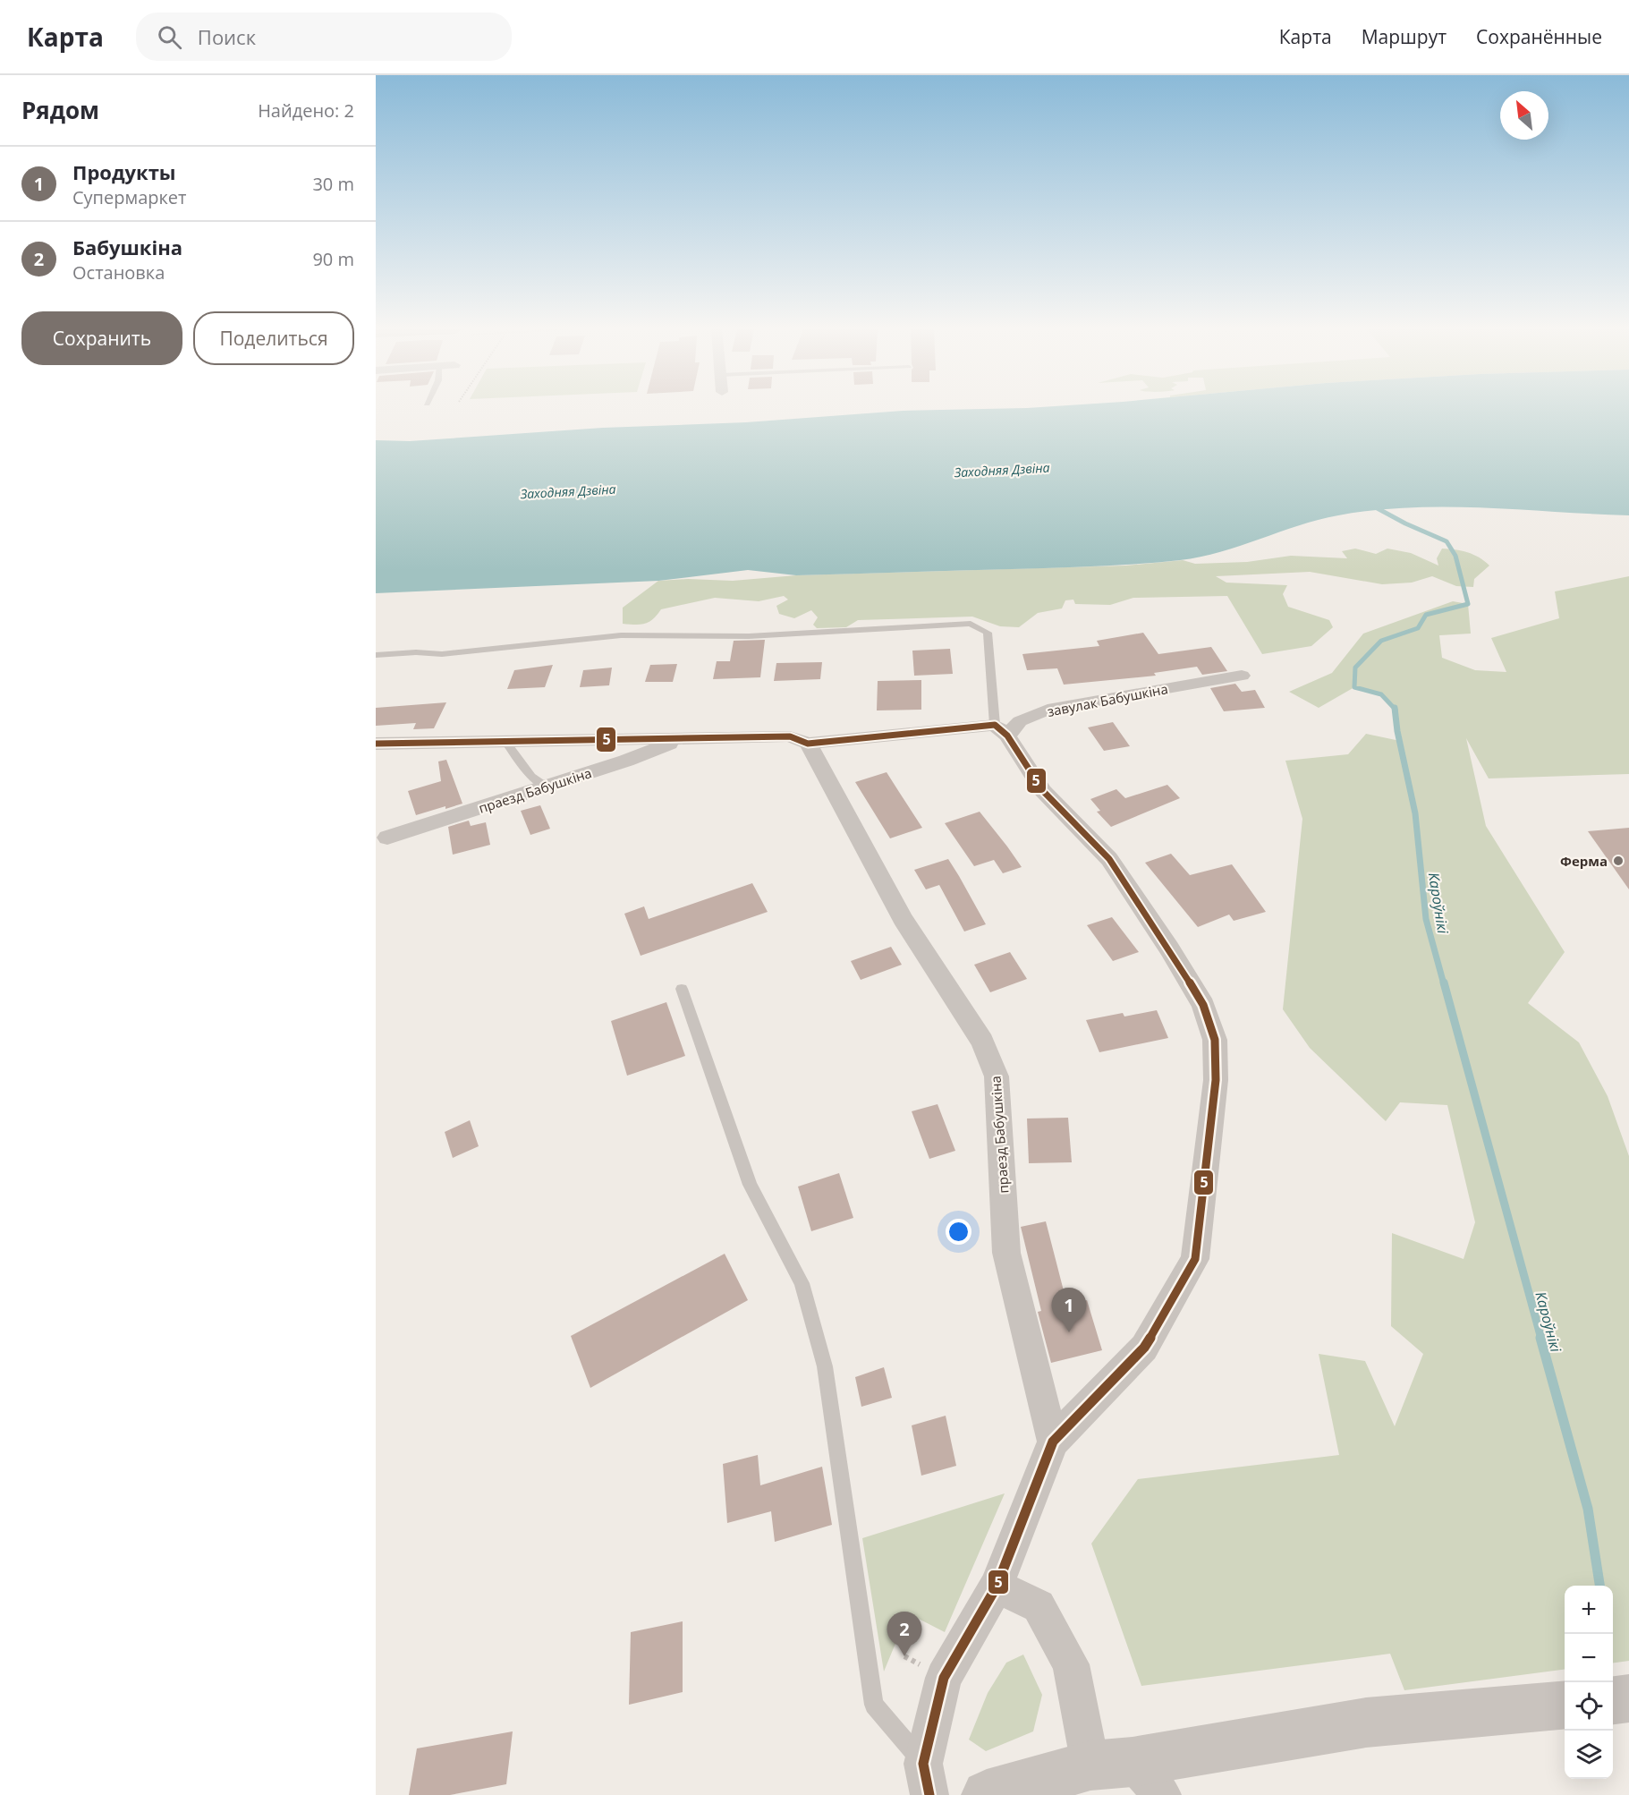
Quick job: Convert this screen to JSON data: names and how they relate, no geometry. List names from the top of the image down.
{
  "streets": {
    "street": ["завулак Бабушкіна", "праезд Бабушкіна"]
  },
  "water": ["Заходняя Дзвіна", "Кароўнікі"],
  "places": ["Ферма"],
  "lines": ["transit line 5"],
  "north": "top left",
  "page": {
    "header": "Карта",
    "search": "Поиск",
    "nav": ["Карта", "Маршрут", "Сохранённые"],
    "heading": ["Рядом", "Найдено: 2"],
    "list": [
      {
        "mark": "1",
        "name": "Продукты",
        "note": "Супермаркет",
        "value": "30 m"
      },
      {
        "mark": "2",
        "name": "Бабушкіна",
        "note": "Остановка",
        "value": "90 m"
      }
    ],
    "buttons": ["Сохранить", "Поделиться"],
    "pins": ["1", "2"],
    "map_buttons": ["+", "−"]
  }
}
